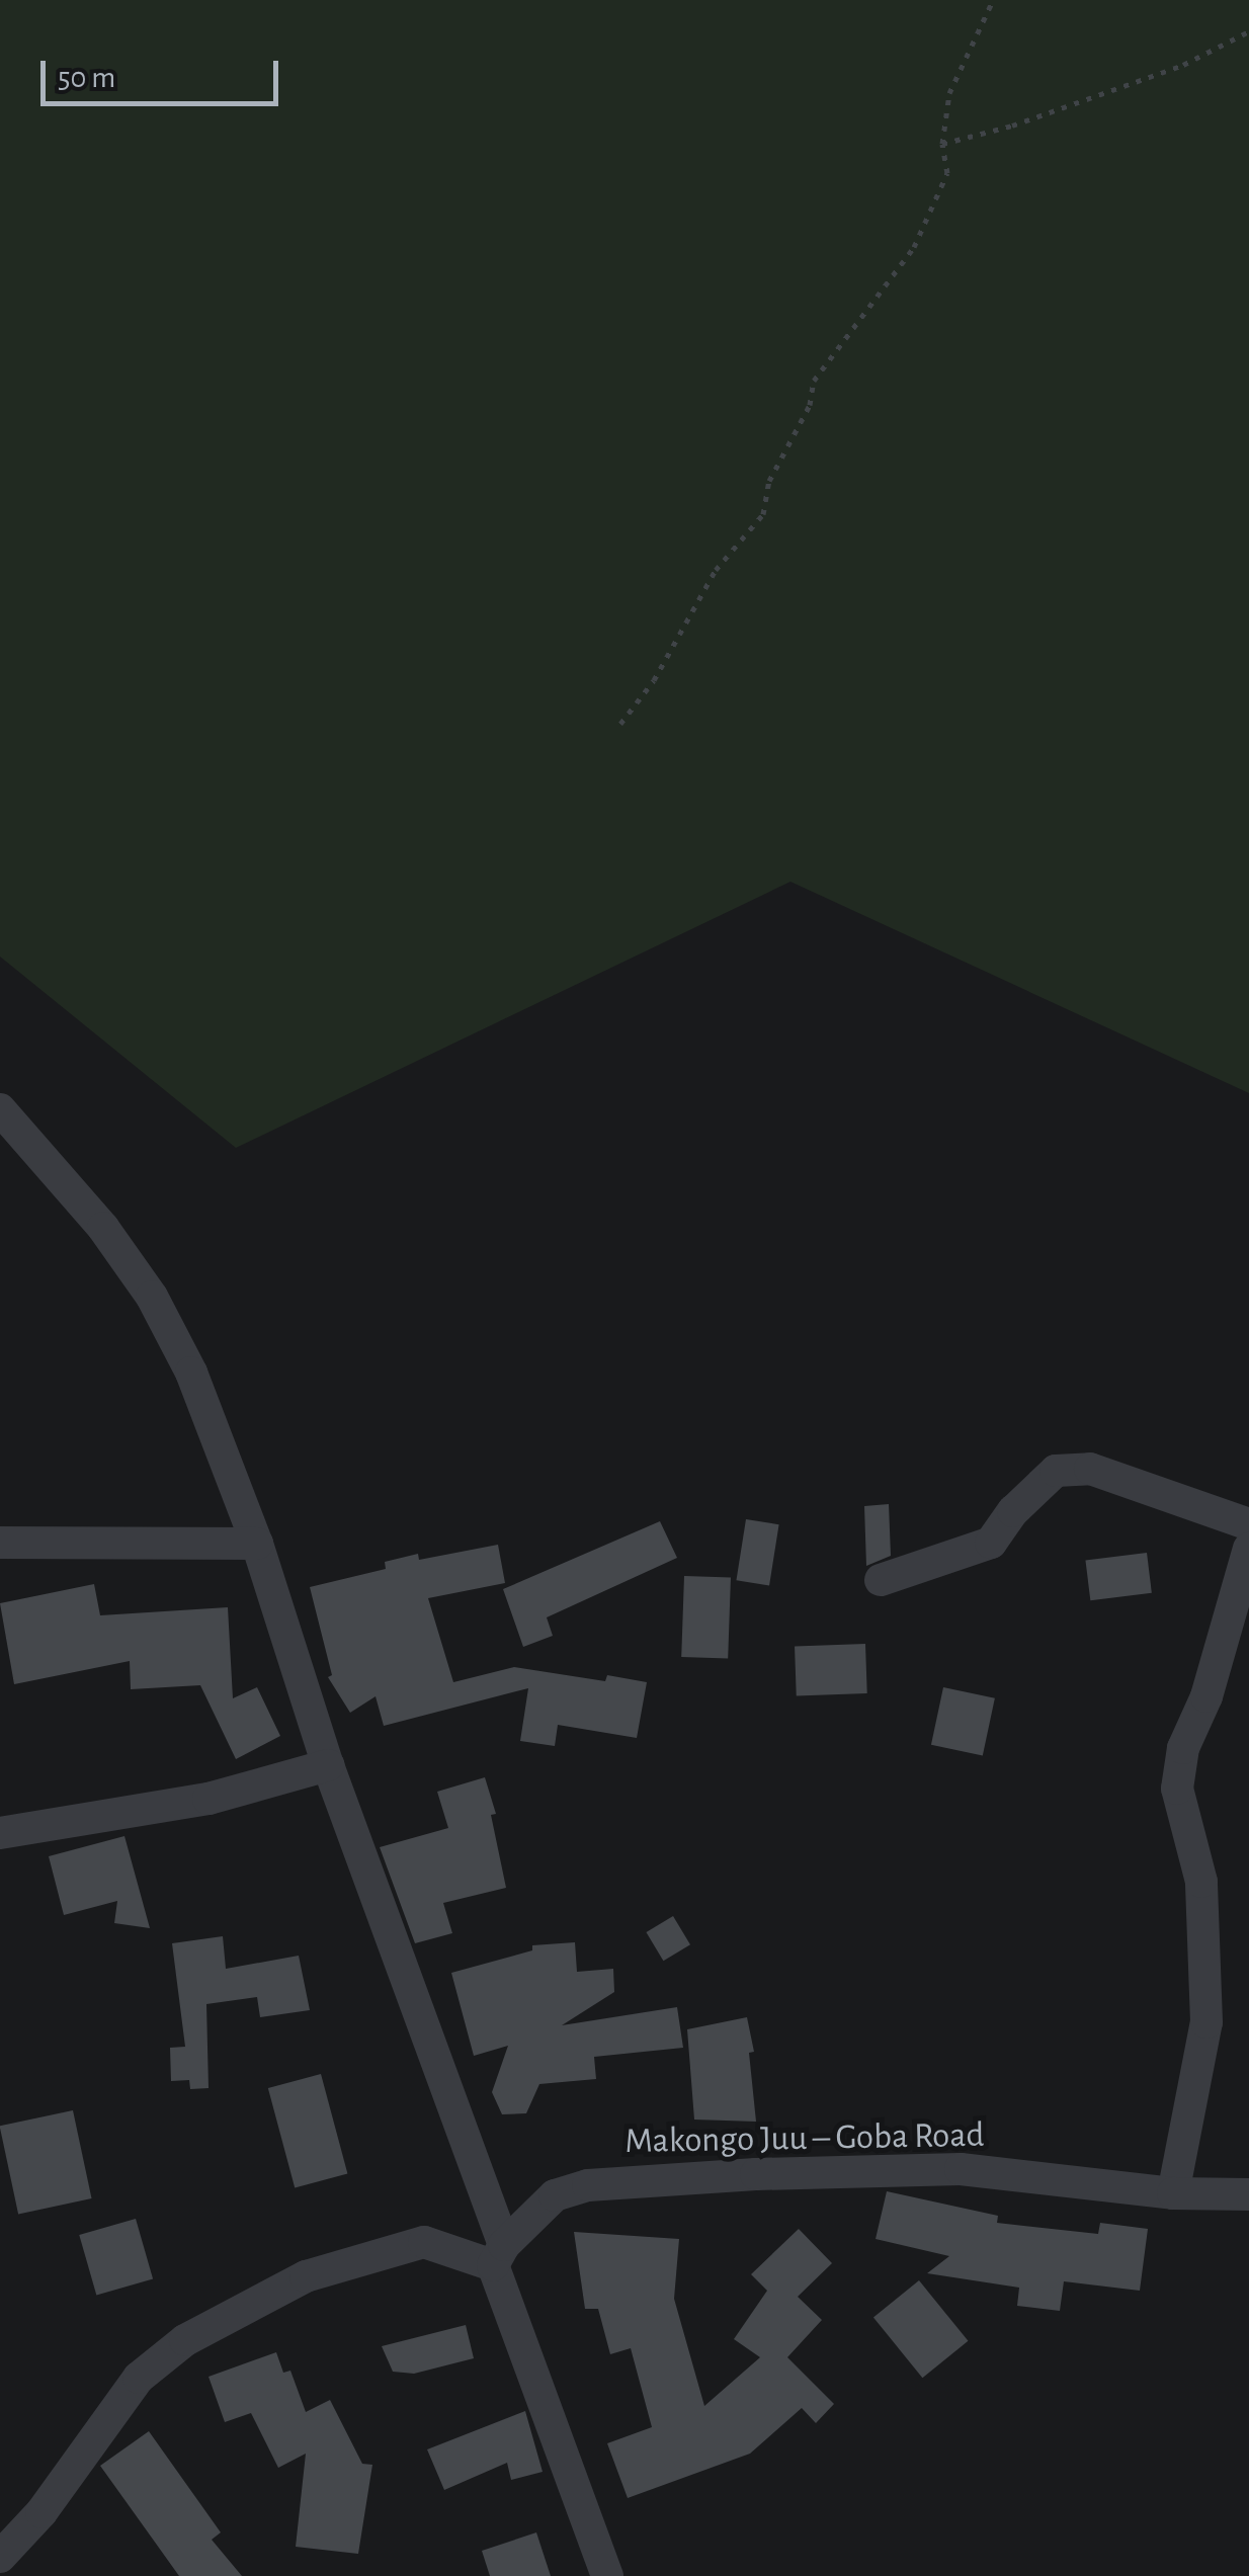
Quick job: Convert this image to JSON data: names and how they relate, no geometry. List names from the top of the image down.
{
  "streets": {
    "street": ["Makongo Juu – Goba Road"]
  },
  "scale_bar": "50 m"
}
